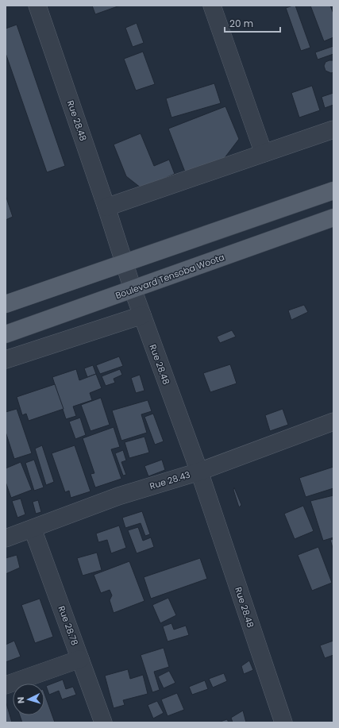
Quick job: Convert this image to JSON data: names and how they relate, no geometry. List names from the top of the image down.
{
  "streets": {
    "main road": ["Boulevard Tensoba Woota"],
    "street": ["Rue 28.48", "Rue 28.43", "Rue 28.78"]
  },
  "crossings": [
    ["Rue 28.48", "Boulevard Tensoba Woota"],
    ["Rue 28.48", "Rue 28.43"],
    ["Rue 28.43", "Rue 28.78"]
  ],
  "scale_bar": "20 m",
  "north": "left"
}
